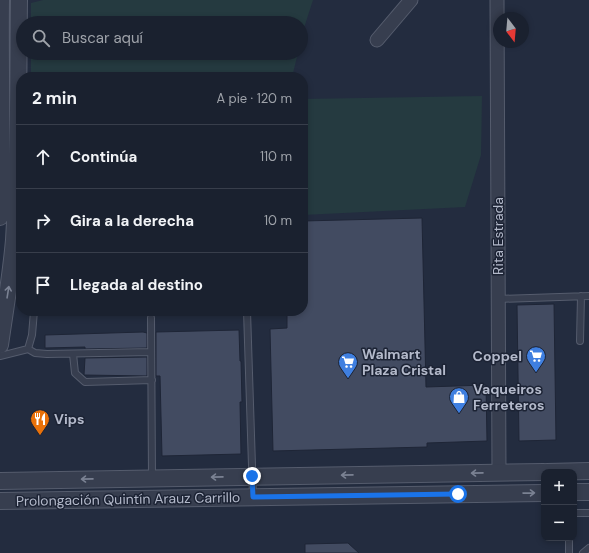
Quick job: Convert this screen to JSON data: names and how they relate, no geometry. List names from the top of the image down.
{
  "streets": {
    "street": ["Rita Estrada", "Prolongación Quintín Arauz Carrillo"]
  },
  "crossings": [
    ["Rita Estrada", "Prolongación Quintín Arauz Carrillo"]
  ],
  "places": {
    "supermarket": ["Coppel", "Walmart Plaza Cristal"],
    "shop": ["Vaqueiros Ferreteros"],
    "restaurant": ["Vips"]
  },
  "north": "bottom",
  "page": {
    "search": "Buscar aquí",
    "heading": ["2 min", "A pie · 120 m"],
    "list": [
      ["Continúa", "110 m"],
      ["Gira a la derecha", "10 m"],
      "Llegada al destino"
    ],
    "map_buttons": ["+", "−"]
  }
}
